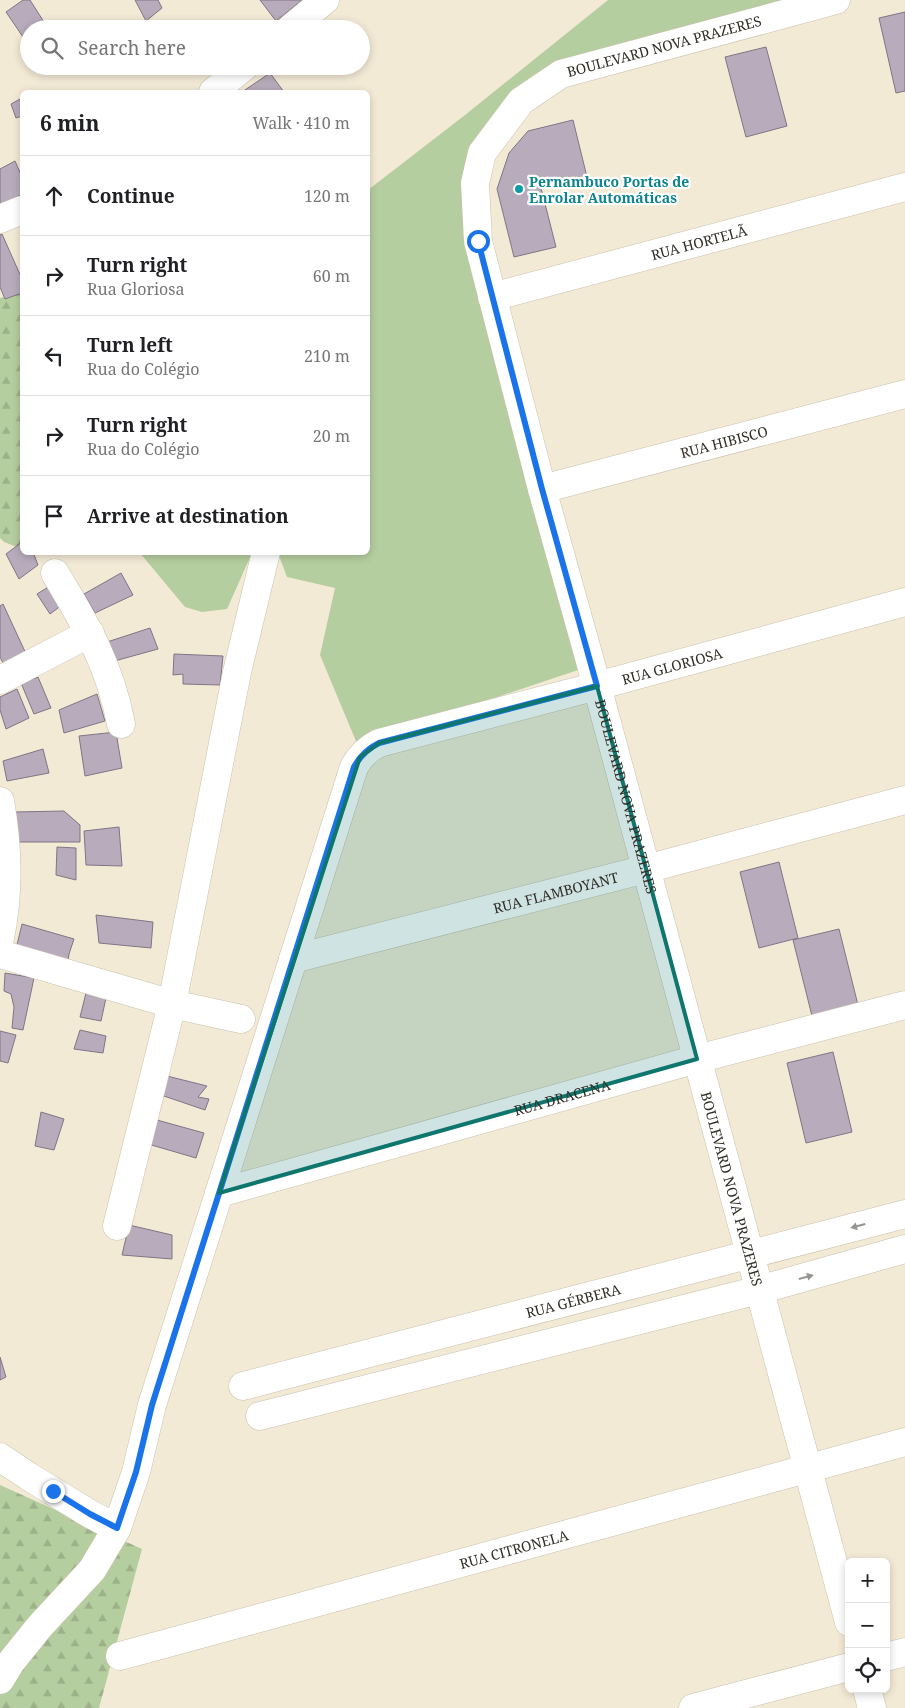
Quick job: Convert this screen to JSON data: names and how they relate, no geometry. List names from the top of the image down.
{
  "streets": {
    "street": [
      "BOULEVARD NOVA PRAZERES",
      "RUA HORTELÃ",
      "RUA HIBISCO",
      "RUA GLORIOSA",
      "RUA FLAMBOYANT",
      "RUA DRACENA",
      "RUA GÉRBERA",
      "RUA CITRONELA"
    ]
  },
  "crossings": [
    ["BOULEVARD NOVA PRAZERES", "RUA HORTELÃ"],
    ["BOULEVARD NOVA PRAZERES", "RUA HIBISCO"],
    ["BOULEVARD NOVA PRAZERES", "RUA GLORIOSA"],
    ["BOULEVARD NOVA PRAZERES", "RUA FLAMBOYANT"],
    ["BOULEVARD NOVA PRAZERES", "RUA DRACENA"],
    ["BOULEVARD NOVA PRAZERES", "RUA GÉRBERA"],
    ["BOULEVARD NOVA PRAZERES", "RUA CITRONELA"],
    ["RUA GLORIOSA", "RUA FLAMBOYANT"]
  ],
  "places": ["Pernambuco Portas de Enrolar Automáticas"],
  "page": {
    "search": "Search here",
    "heading": ["6 min", "Walk · 410 m"],
    "list": [
      ["Continue", "120 m"],
      ["Turn right", "Rua Gloriosa", "60 m"],
      ["Turn left", "Rua do Colégio", "210 m"],
      ["Turn right", "Rua do Colégio", "20 m"],
      "Arrive at destination"
    ],
    "map_buttons": ["+", "−"]
  }
}
